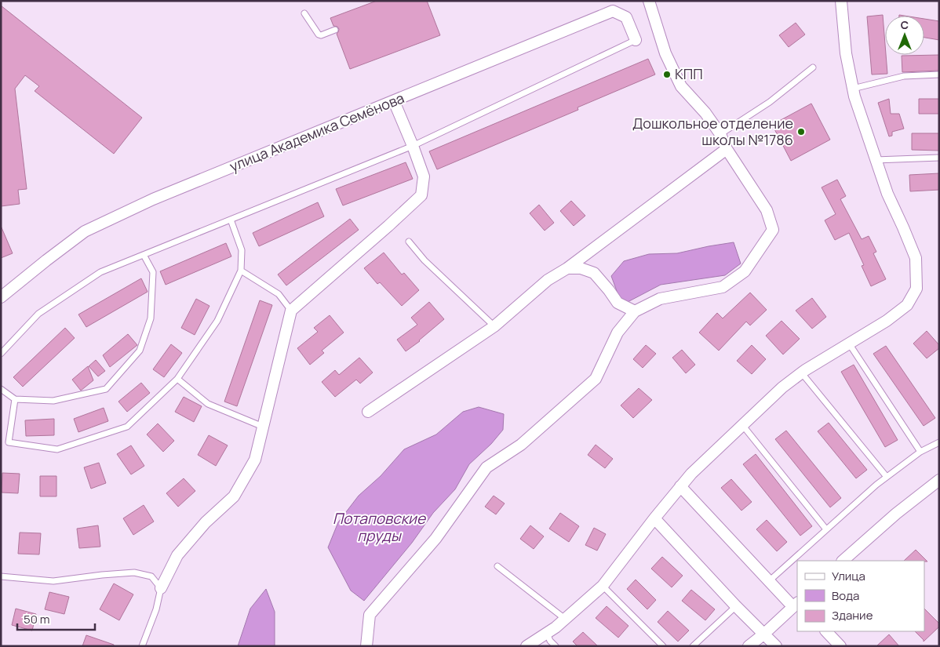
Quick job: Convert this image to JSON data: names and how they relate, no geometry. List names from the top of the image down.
{
  "streets": {
    "street": ["улица Академика Семёнова"]
  },
  "water": ["Потаповские пруды"],
  "places": ["КПП", "Дошкольное отделение школы №1786"],
  "legend": ["Улица", "Вода", "Здание"],
  "scale_bar": "50 m",
  "north": "top"
}
